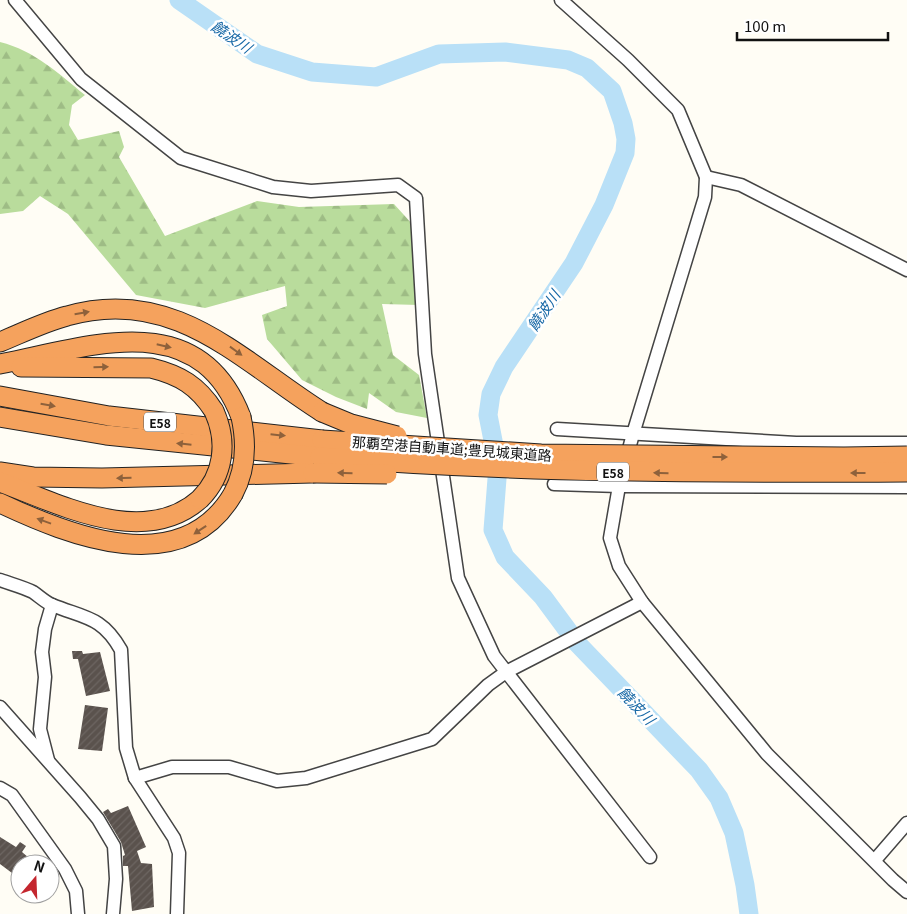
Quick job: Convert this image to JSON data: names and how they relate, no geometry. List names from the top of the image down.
{
  "streets": {
    "highway": ["E58", "那覇空港自動車道;豊見城東道路"]
  },
  "crossings": [
    ["E58", "那覇空港自動車道;豊見城東道路"]
  ],
  "water": ["饒波川"],
  "scale_bar": "100 m",
  "north": "top"
}
